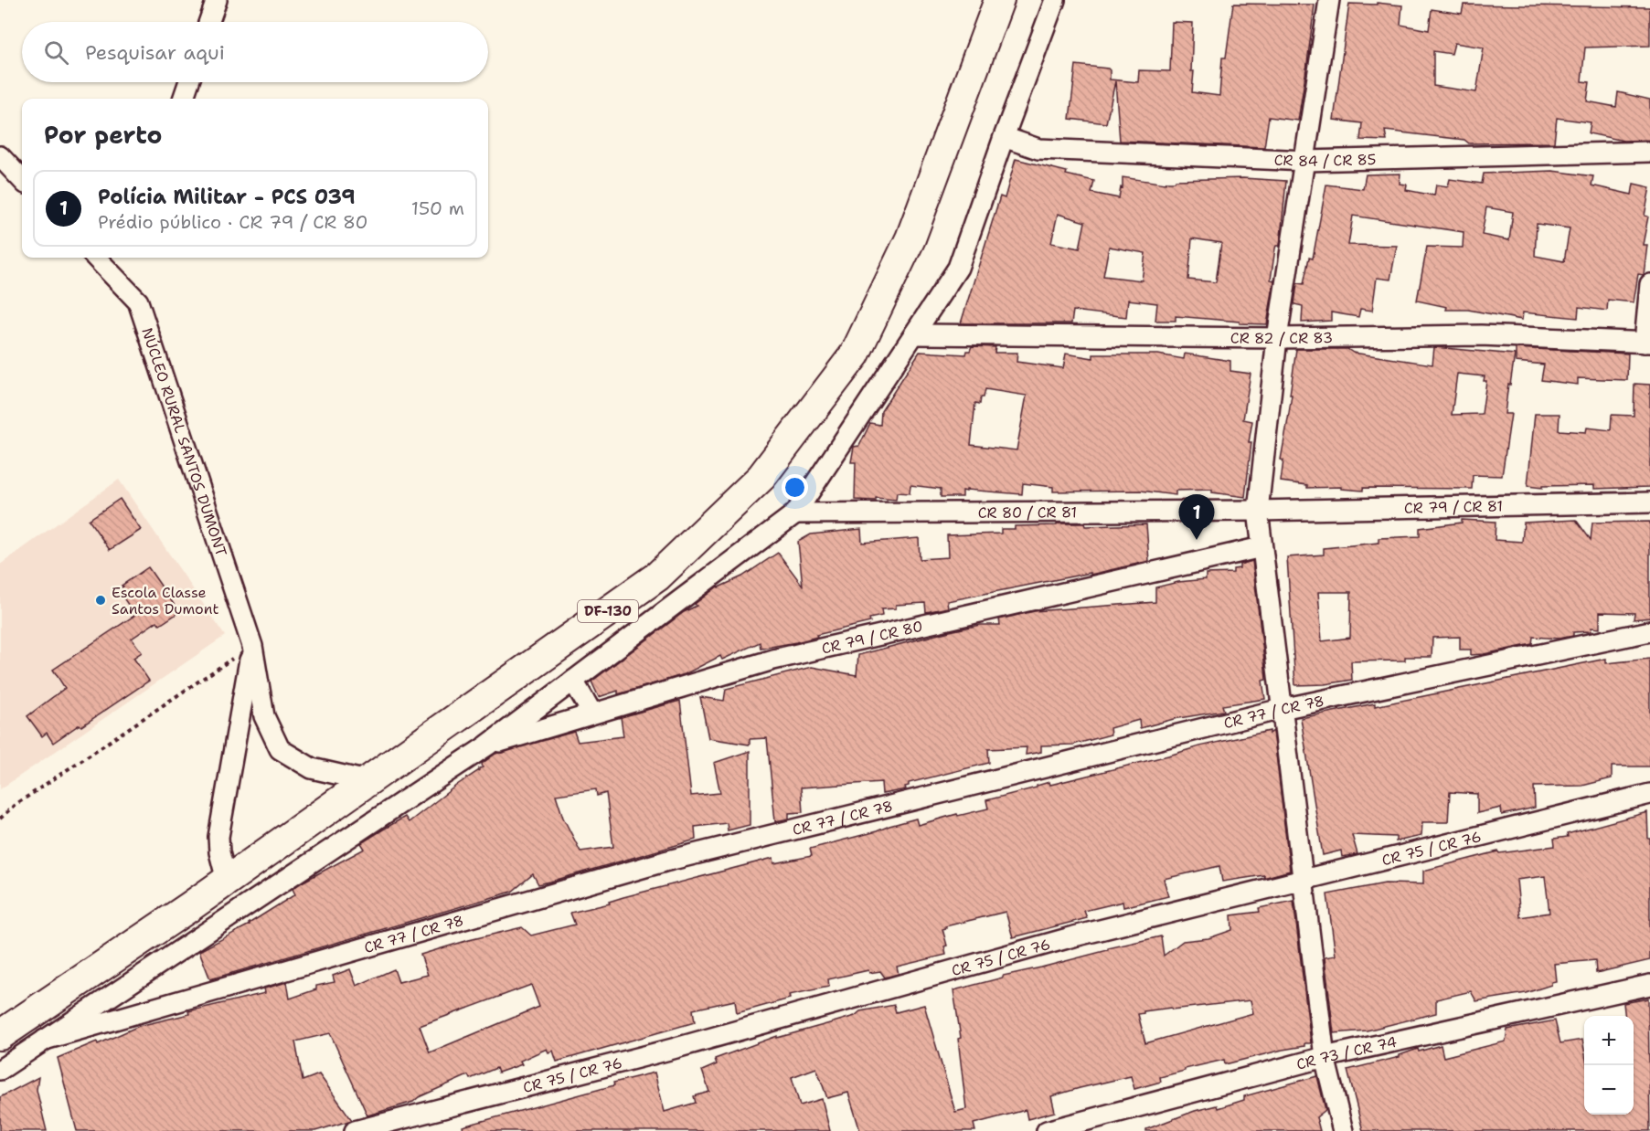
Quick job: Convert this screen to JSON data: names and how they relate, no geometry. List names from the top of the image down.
{
  "streets": {
    "main road": ["DF-130"],
    "street": [
      "CR 84 / CR 85",
      "CR 82 / CR 83",
      "NÚCLEO RURAL SANTOS DUMONT",
      "CR 79 / CR 81",
      "CR 80 / CR 81",
      "CR 79 / CR 80",
      "CR 77 / CR 78",
      "CR 75 / CR 76",
      "CR 73 / CR 74"
    ]
  },
  "crossings": [
    ["NÚCLEO RURAL SANTOS DUMONT", "DF-130"],
    ["CR 79 / CR 81", "CR 80 / CR 81"]
  ],
  "places": ["Escola Classe Santos Dumont"],
  "page": {
    "search": "Pesquisar aqui",
    "heading": "Por perto",
    "list": [
      {
        "mark": "1",
        "name": "Polícia Militar - PCS 039",
        "note": "Prédio público · CR 79 / CR 80",
        "value": "150 m"
      }
    ],
    "pins": "1",
    "map_buttons": ["+", "−"]
  }
}
